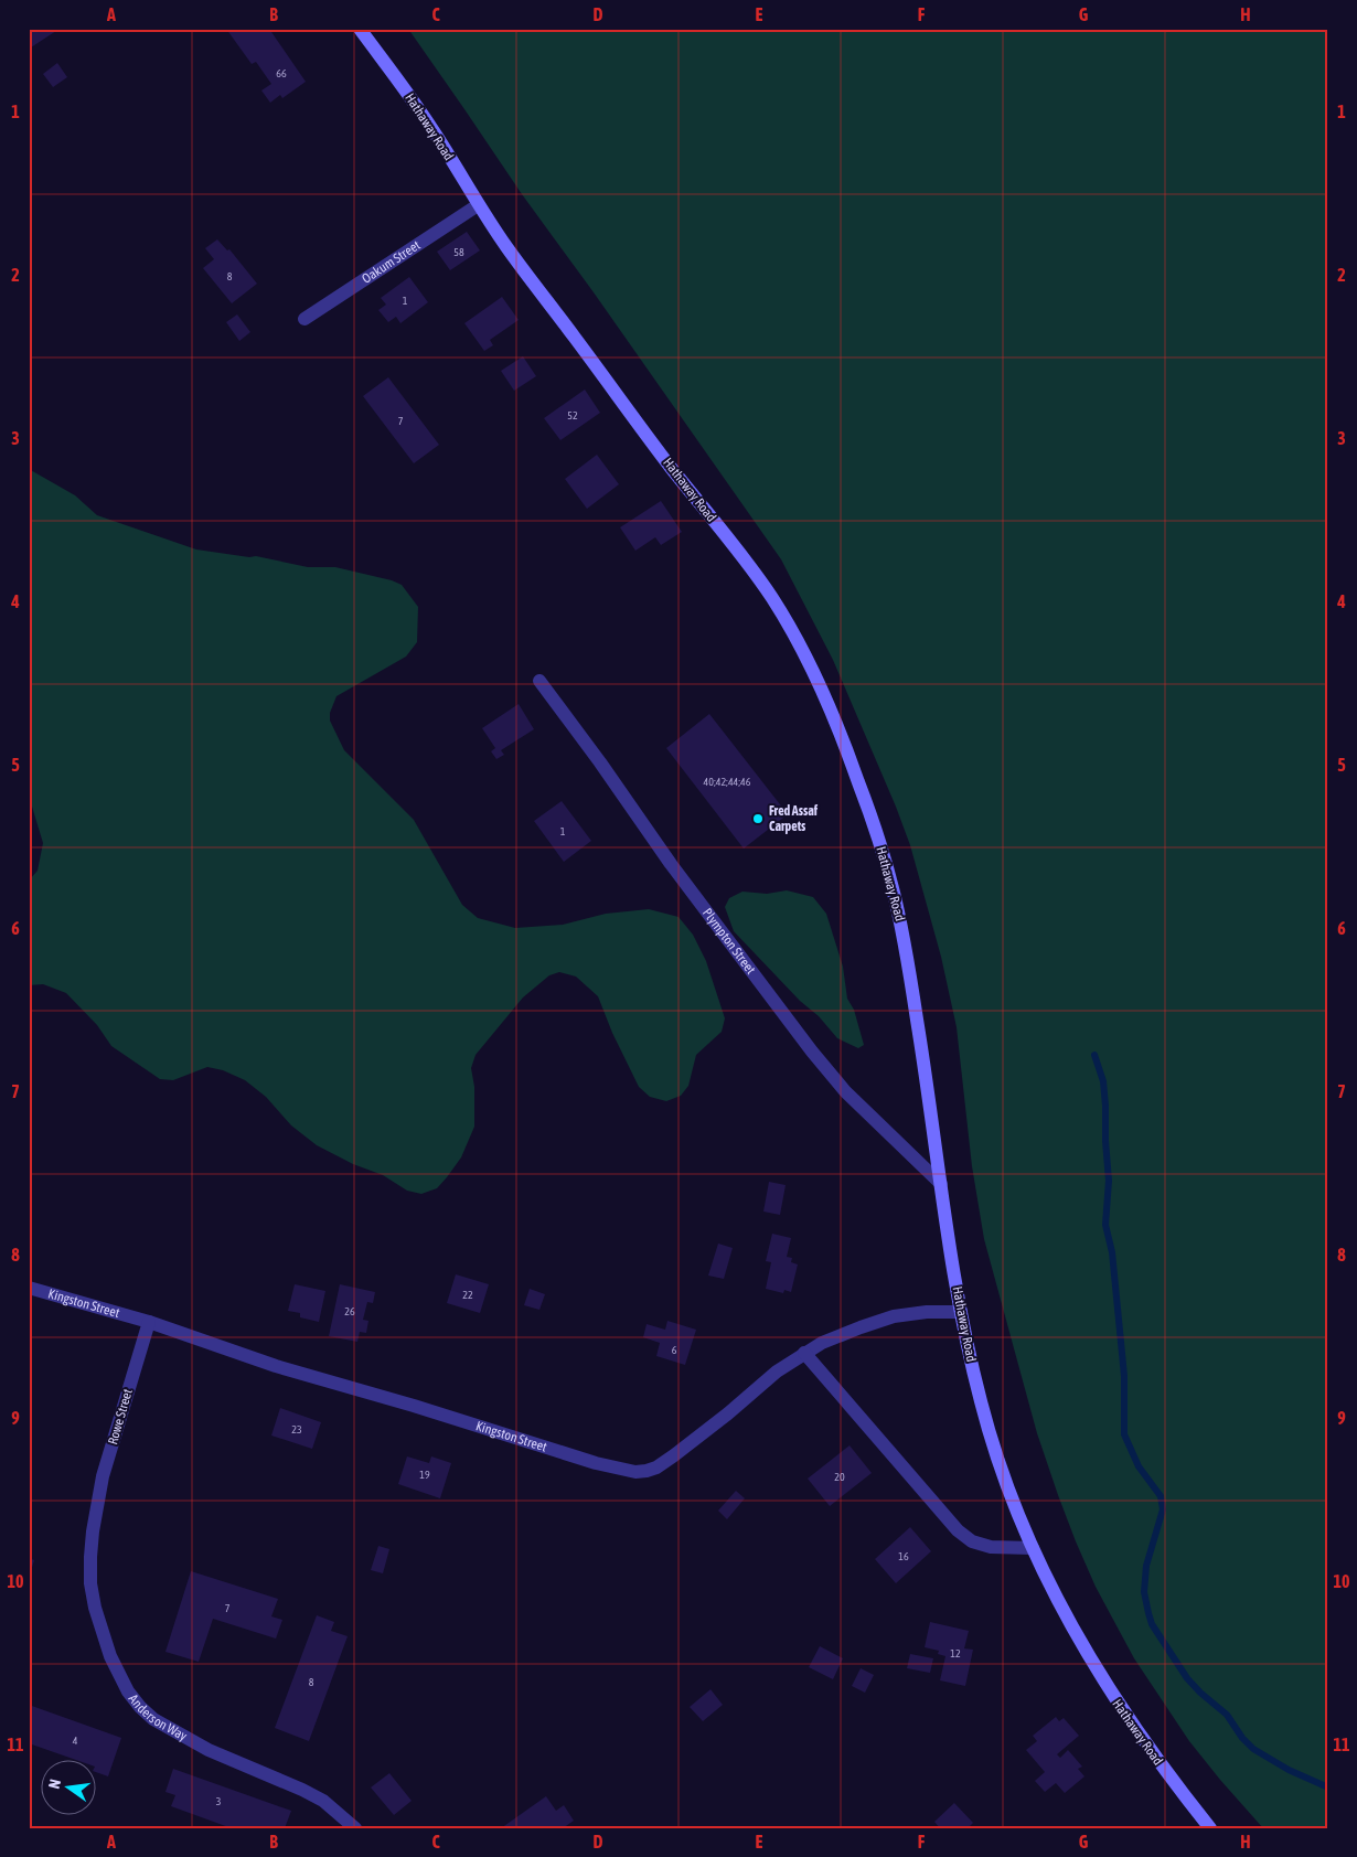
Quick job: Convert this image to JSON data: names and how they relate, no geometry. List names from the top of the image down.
{
  "streets": {
    "main road": ["Hathaway Road"],
    "street": [
      "Oakum Street",
      "Plympton Street",
      "Kingston Street",
      "Rowe Street",
      "Anderson Way"
    ]
  },
  "crossings": [
    ["Hathaway Road", "Oakum Street"],
    ["Hathaway Road", "Plympton Street"],
    ["Hathaway Road", "Kingston Street"],
    ["Kingston Street", "Rowe Street"],
    ["Rowe Street", "Anderson Way"]
  ],
  "places": ["Fred Assaf Carpets"],
  "house_numbers": [
    "66",
    "58",
    "8",
    "1",
    "52",
    "7",
    "40;42;44;46",
    "1",
    "22",
    "26",
    "6",
    "23",
    "19",
    "20",
    "16",
    "7",
    "12",
    "8",
    "4",
    "3"
  ],
  "north": "left",
  "grid": {
    "columns": [
      "A",
      "B",
      "C",
      "D",
      "E",
      "F",
      "G",
      "H"
    ],
    "rows": [
      "1",
      "2",
      "3",
      "4",
      "5",
      "6",
      "7",
      "8",
      "9",
      "10",
      "11"
    ]
  }
}
